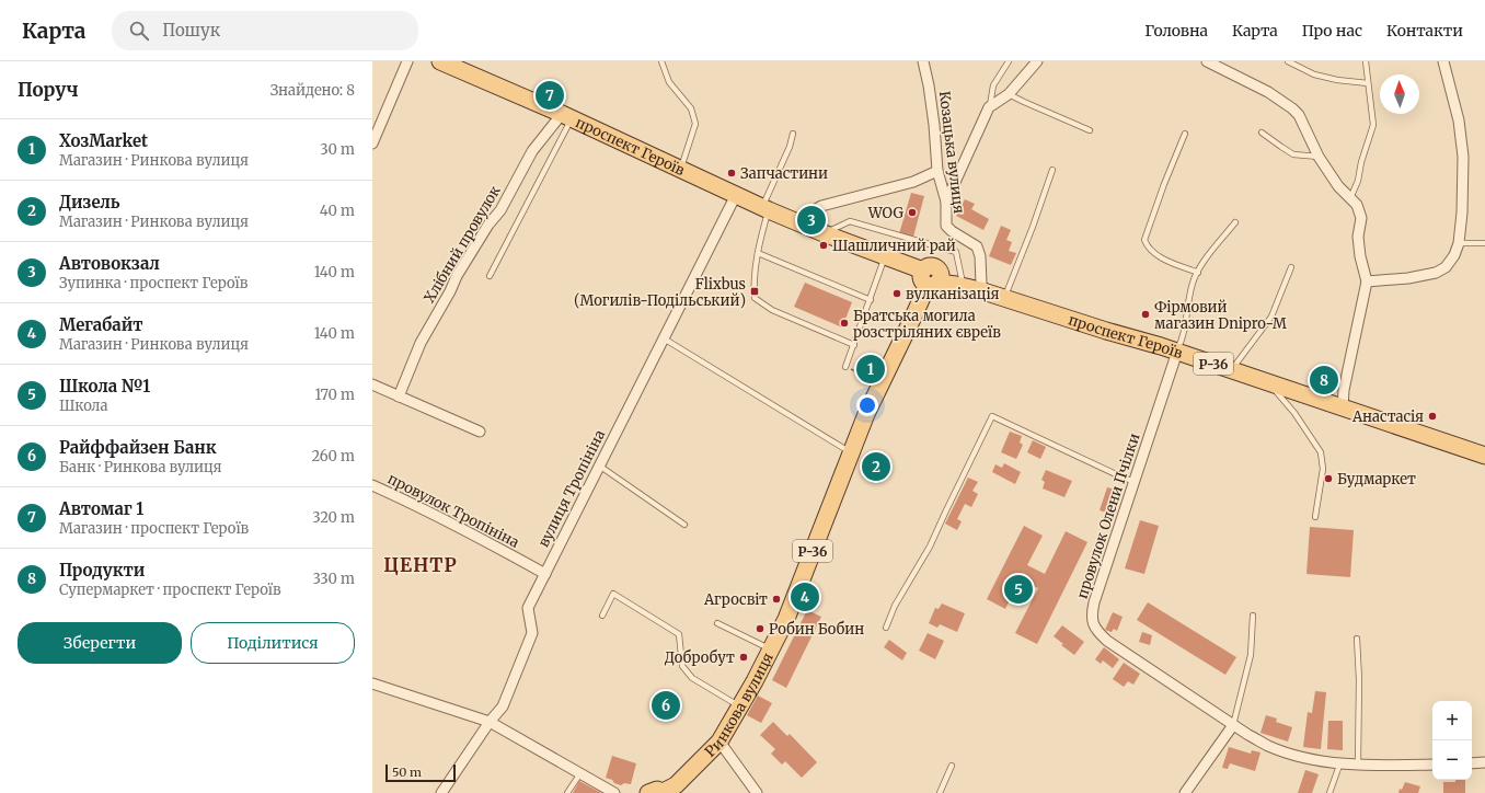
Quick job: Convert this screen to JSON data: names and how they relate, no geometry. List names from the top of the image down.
{
  "streets": {
    "main road": ["проспект Героїв", "Р-36", "Ринкова вулиця"],
    "street": [
      "Козацька вулиця",
      "Хлібний провулок",
      "вулиця Тропініна",
      "провулок Тропініна",
      "провулок Олени Пчілки"
    ]
  },
  "crossings": [
    ["проспект Героїв", "Козацька вулиця"],
    ["проспект Героїв", "Хлібний провулок"],
    ["проспект Героїв", "вулиця Тропініна"],
    ["проспект Героїв", "провулок Олени Пчілки"],
    ["проспект Героїв", "Ринкова вулиця"],
    ["вулиця Тропініна", "провулок Тропініна"]
  ],
  "districts": ["ЦЕНТР"],
  "places": {
    "other": [
      "Запчастини",
      "WOG",
      "Шашличний рай",
      "вулканізація",
      "Фірмовий магазин Dnipro-M",
      "Братська могила розстріляних євреїв",
      "Анастасія",
      "Будмаркет",
      "Агросвіт",
      "Робин Бобин",
      "Добробут"
    ],
    "transit": ["Flixbus (Могилів-Подільський)"]
  },
  "scale_bar": "50 m",
  "north": "top",
  "page": {
    "header": "Карта",
    "search": "Пошук",
    "nav": [
      "Головна",
      "Карта",
      "Про нас",
      "Контакти"
    ],
    "heading": ["Поруч", "Знайдено: 8"],
    "pins": [
      "7",
      "3",
      "1",
      "8",
      "2",
      "5",
      "4",
      "6"
    ],
    "list": [
      {
        "mark": "1",
        "name": "ХозMarket",
        "note": "Магазин · Ринкова вулиця",
        "value": "30 m"
      },
      {
        "mark": "2",
        "name": "Дизель",
        "note": "Магазин · Ринкова вулиця",
        "value": "40 m"
      },
      {
        "mark": "3",
        "name": "Автовокзал",
        "note": "Зупинка · проспект Героїв",
        "value": "140 m"
      },
      {
        "mark": "4",
        "name": "Мегабайт",
        "note": "Магазин · Ринкова вулиця",
        "value": "140 m"
      },
      {
        "mark": "5",
        "name": "Школа №1",
        "note": "Школа",
        "value": "170 m"
      },
      {
        "mark": "6",
        "name": "Райффайзен Банк",
        "note": "Банк · Ринкова вулиця",
        "value": "260 m"
      },
      {
        "mark": "7",
        "name": "Автомаг 1",
        "note": "Магазин · проспект Героїв",
        "value": "320 m"
      },
      {
        "mark": "8",
        "name": "Продукти",
        "note": "Супермаркет · проспект Героїв",
        "value": "330 m"
      }
    ],
    "buttons": ["Зберегти", "Поділитися"],
    "map_buttons": ["+", "−"],
    "scale": "50 m"
  }
}
